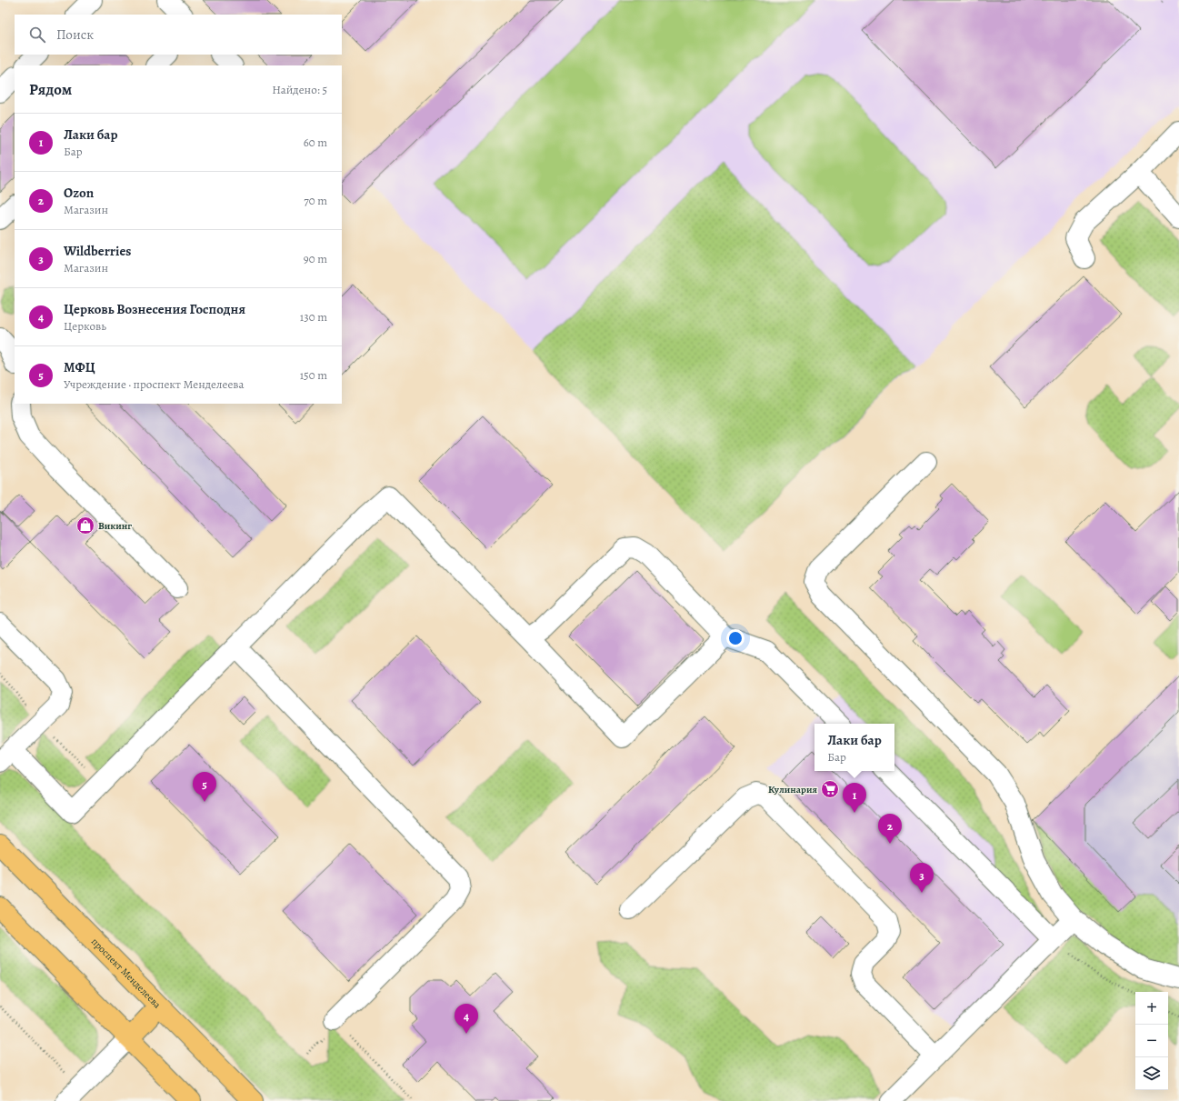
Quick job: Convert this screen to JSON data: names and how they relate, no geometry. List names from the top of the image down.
{
  "streets": {
    "main road": ["проспект Менделеева"]
  },
  "places": {
    "shop": ["Викинг"],
    "supermarket": ["Кулинария"]
  },
  "page": {
    "search": "Поиск",
    "heading": ["Рядом", "Найдено: 5"],
    "list": [
      {
        "mark": "1",
        "name": "Лаки бар",
        "note": "Бар",
        "value": "60 m"
      },
      {
        "mark": "2",
        "name": "Ozon",
        "note": "Магазин",
        "value": "70 m"
      },
      {
        "mark": "3",
        "name": "Wildberries",
        "note": "Магазин",
        "value": "90 m"
      },
      {
        "mark": "4",
        "name": "Церковь Вознесения Господня",
        "note": "Церковь",
        "value": "130 m"
      },
      {
        "mark": "5",
        "name": "МФЦ",
        "note": "Учреждение · проспект Менделеева",
        "value": "150 m"
      }
    ],
    "popup": ["Лаки бар", "Бар"],
    "pins": [
      "5",
      "1",
      "2",
      "3",
      "4"
    ],
    "map_buttons": ["+", "−"]
  }
}
